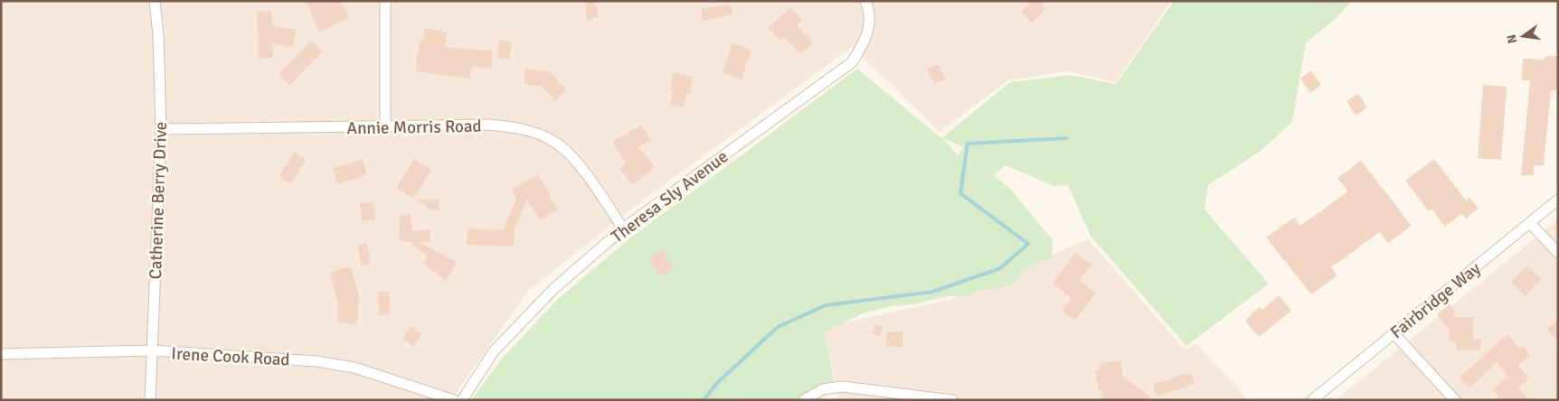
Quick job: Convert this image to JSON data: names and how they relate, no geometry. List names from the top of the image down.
{
  "streets": {
    "street": [
      "Annie Morris Road",
      "Theresa Sly Avenue",
      "Catherine Berry Drive",
      "Fairbridge Way",
      "Irene Cook Road"
    ]
  },
  "crossings": [
    ["Annie Morris Road", "Theresa Sly Avenue"],
    ["Annie Morris Road", "Catherine Berry Drive"],
    ["Catherine Berry Drive", "Irene Cook Road"]
  ],
  "north": "left"
}
